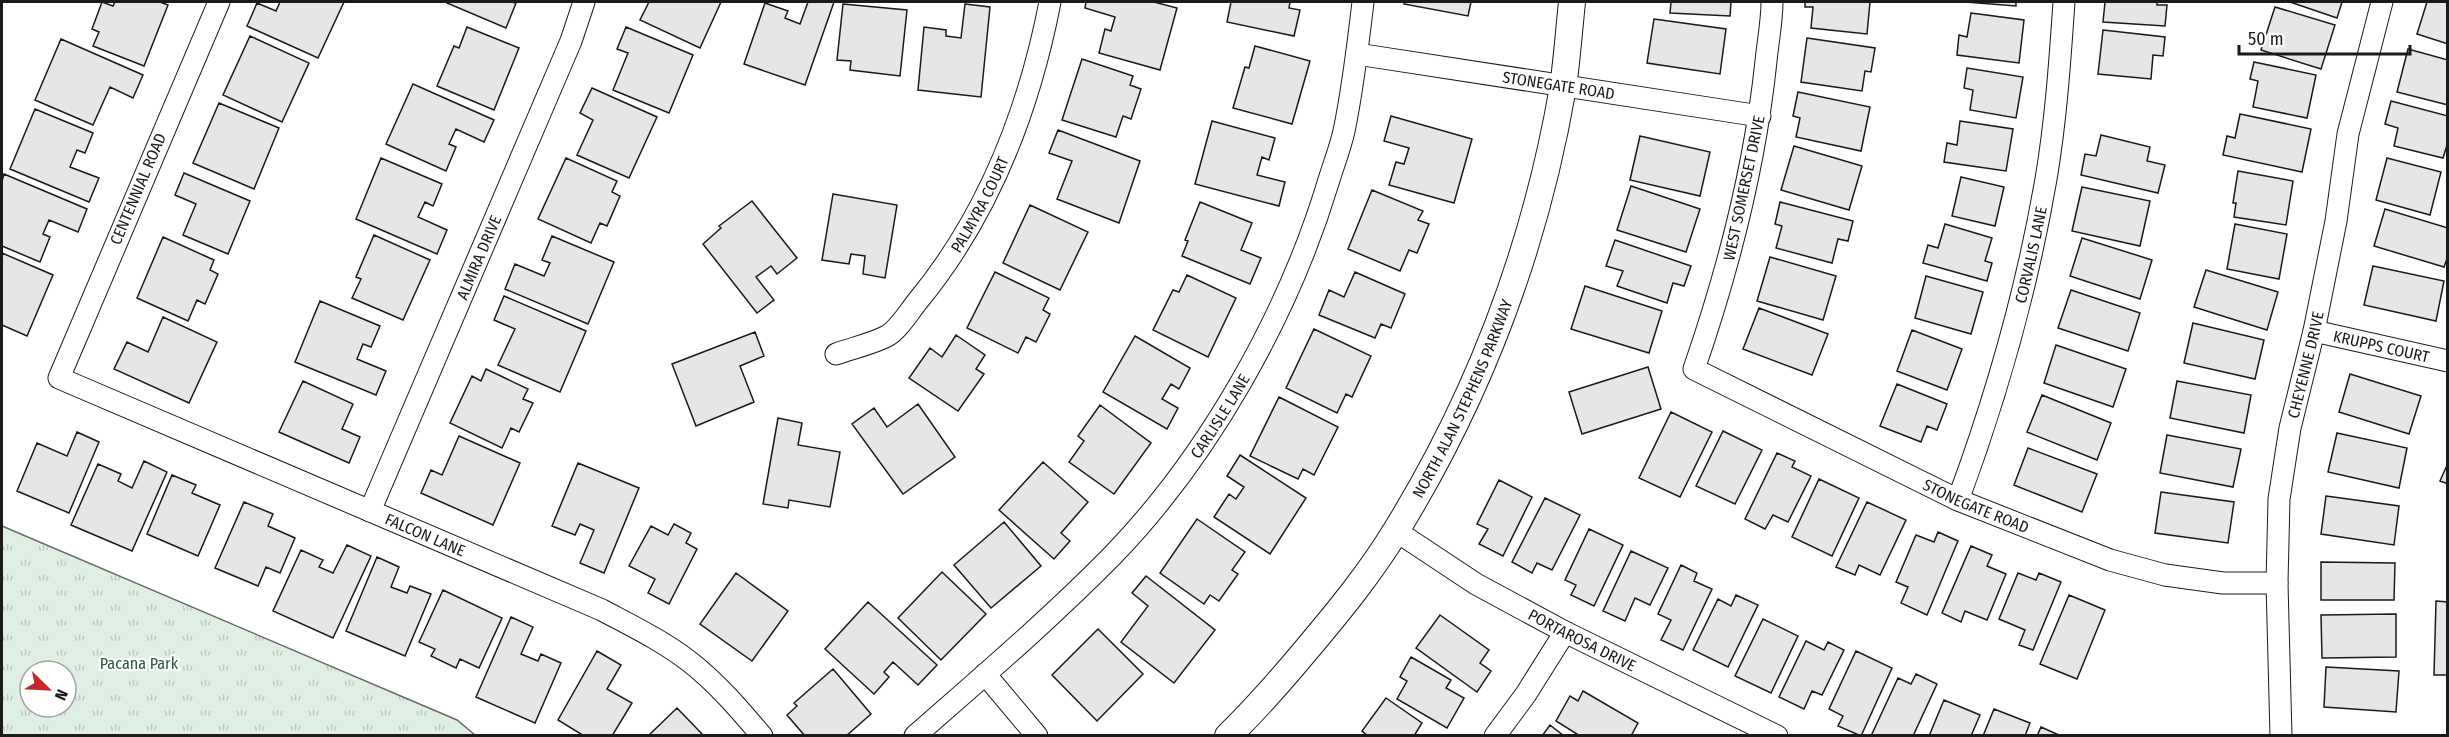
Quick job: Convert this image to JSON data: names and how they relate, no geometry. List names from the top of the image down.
{
  "streets": {
    "street": [
      "STONEGATE ROAD",
      "WEST SOMERSET DRIVE",
      "CENTENNIAL ROAD",
      "PALMYRA COURT",
      "CORVALIS LANE",
      "ALMIRA DRIVE",
      "KRUPPS COURT",
      "CHEYENNE DRIVE",
      "NORTH ALAN STEPHENS PARKWAY",
      "CARLISLE LANE",
      "FALCON LANE",
      "PORTAROSA DRIVE"
    ]
  },
  "crossings": [
    ["STONEGATE ROAD", "WEST SOMERSET DRIVE"],
    ["STONEGATE ROAD", "CORVALIS LANE"],
    ["STONEGATE ROAD", "CHEYENNE DRIVE"],
    ["STONEGATE ROAD", "NORTH ALAN STEPHENS PARKWAY"],
    ["STONEGATE ROAD", "CARLISLE LANE"],
    ["CENTENNIAL ROAD", "FALCON LANE"],
    ["ALMIRA DRIVE", "FALCON LANE"],
    ["KRUPPS COURT", "CHEYENNE DRIVE"],
    ["NORTH ALAN STEPHENS PARKWAY", "PORTAROSA DRIVE"]
  ],
  "parks": ["Pacana Park"],
  "scale_bar": "50 m",
  "north": "bottom right"
}
